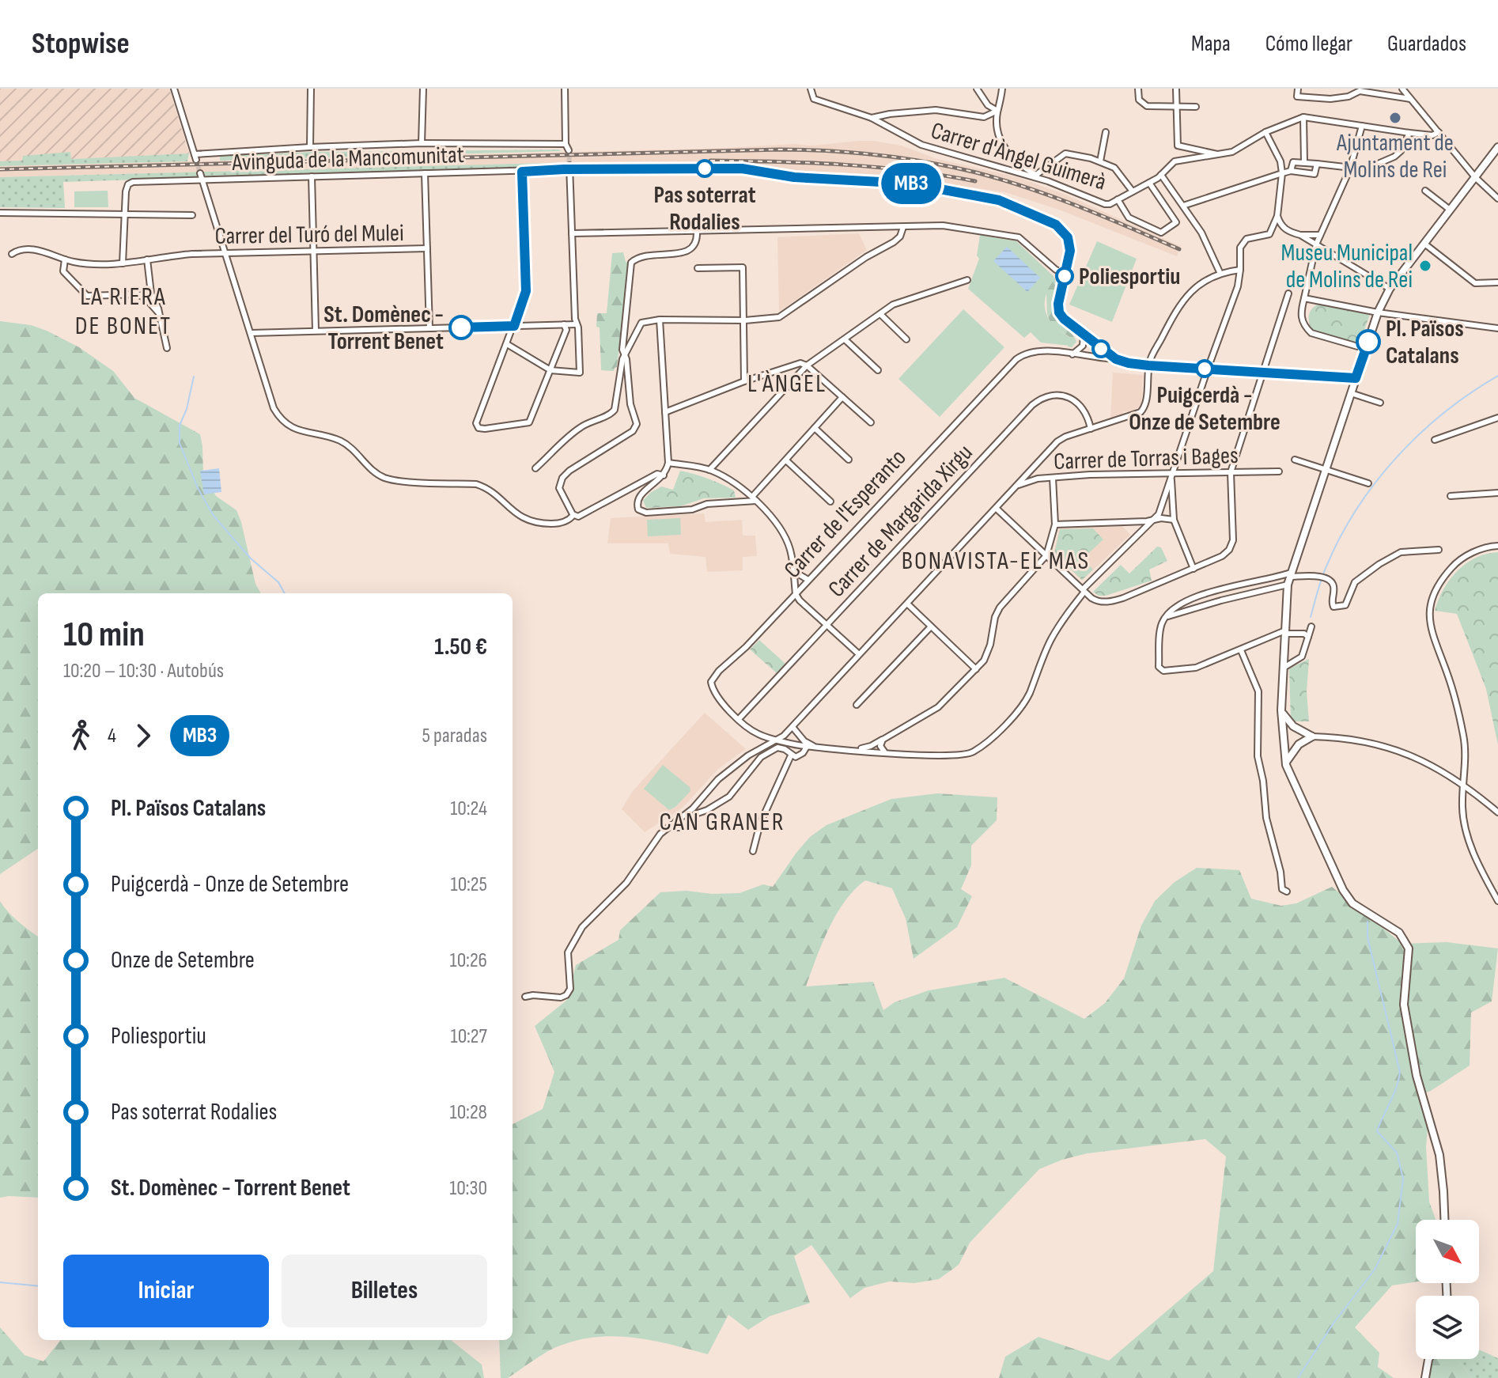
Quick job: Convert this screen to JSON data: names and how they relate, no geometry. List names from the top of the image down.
{
  "streets": {
    "main road": ["Carrer de l'Esperanto"],
    "street": [
      "Carrer d'Àngel Guimerà",
      "Avinguda de la Mancomunitat",
      "Carrer del Turó del Mulei",
      "Carrer de Torras i Bages",
      "Carrer de Margarida Xirgu"
    ]
  },
  "crossings": [
    ["Carrer de l'Esperanto", "Carrer de Margarida Xirgu"]
  ],
  "districts": [
    "LA RIERA DE BONET",
    "L'ÀNGEL",
    "BONAVISTA-EL MAS",
    "CAN GRANER"
  ],
  "places": [
    "Ajuntament de Molins de Rei",
    "Pas soterrat Rodalies",
    "Museu Municipal de Molins de Rei",
    "Poliesportiu",
    "St. Domènec - Torrent Benet",
    "Pl. Països Catalans",
    "Puigcerdà - Onze de Setembre"
  ],
  "lines": ["bus line MB3"],
  "north": "bottom right",
  "page": {
    "header": "Stopwise",
    "nav": ["Mapa", "Cómo llegar", "Guardados"],
    "on_map": "MB3",
    "heading": ["10 min", "10:20 – 10:30 · Autobús", "1.50 €"],
    "legs": ["4", "MB3", "5 paradas"],
    "list": [
      {
        "name": "Pl. Països Catalans",
        "value": "10:24"
      },
      {
        "name": "Puigcerdà - Onze de Setembre",
        "value": "10:25"
      },
      {
        "name": "Onze de Setembre",
        "value": "10:26"
      },
      {
        "name": "Poliesportiu",
        "value": "10:27"
      },
      {
        "name": "Pas soterrat Rodalies",
        "value": "10:28"
      },
      {
        "name": "St. Domènec - Torrent Benet",
        "value": "10:30"
      }
    ],
    "buttons": ["Iniciar", "Billetes"]
  }
}
